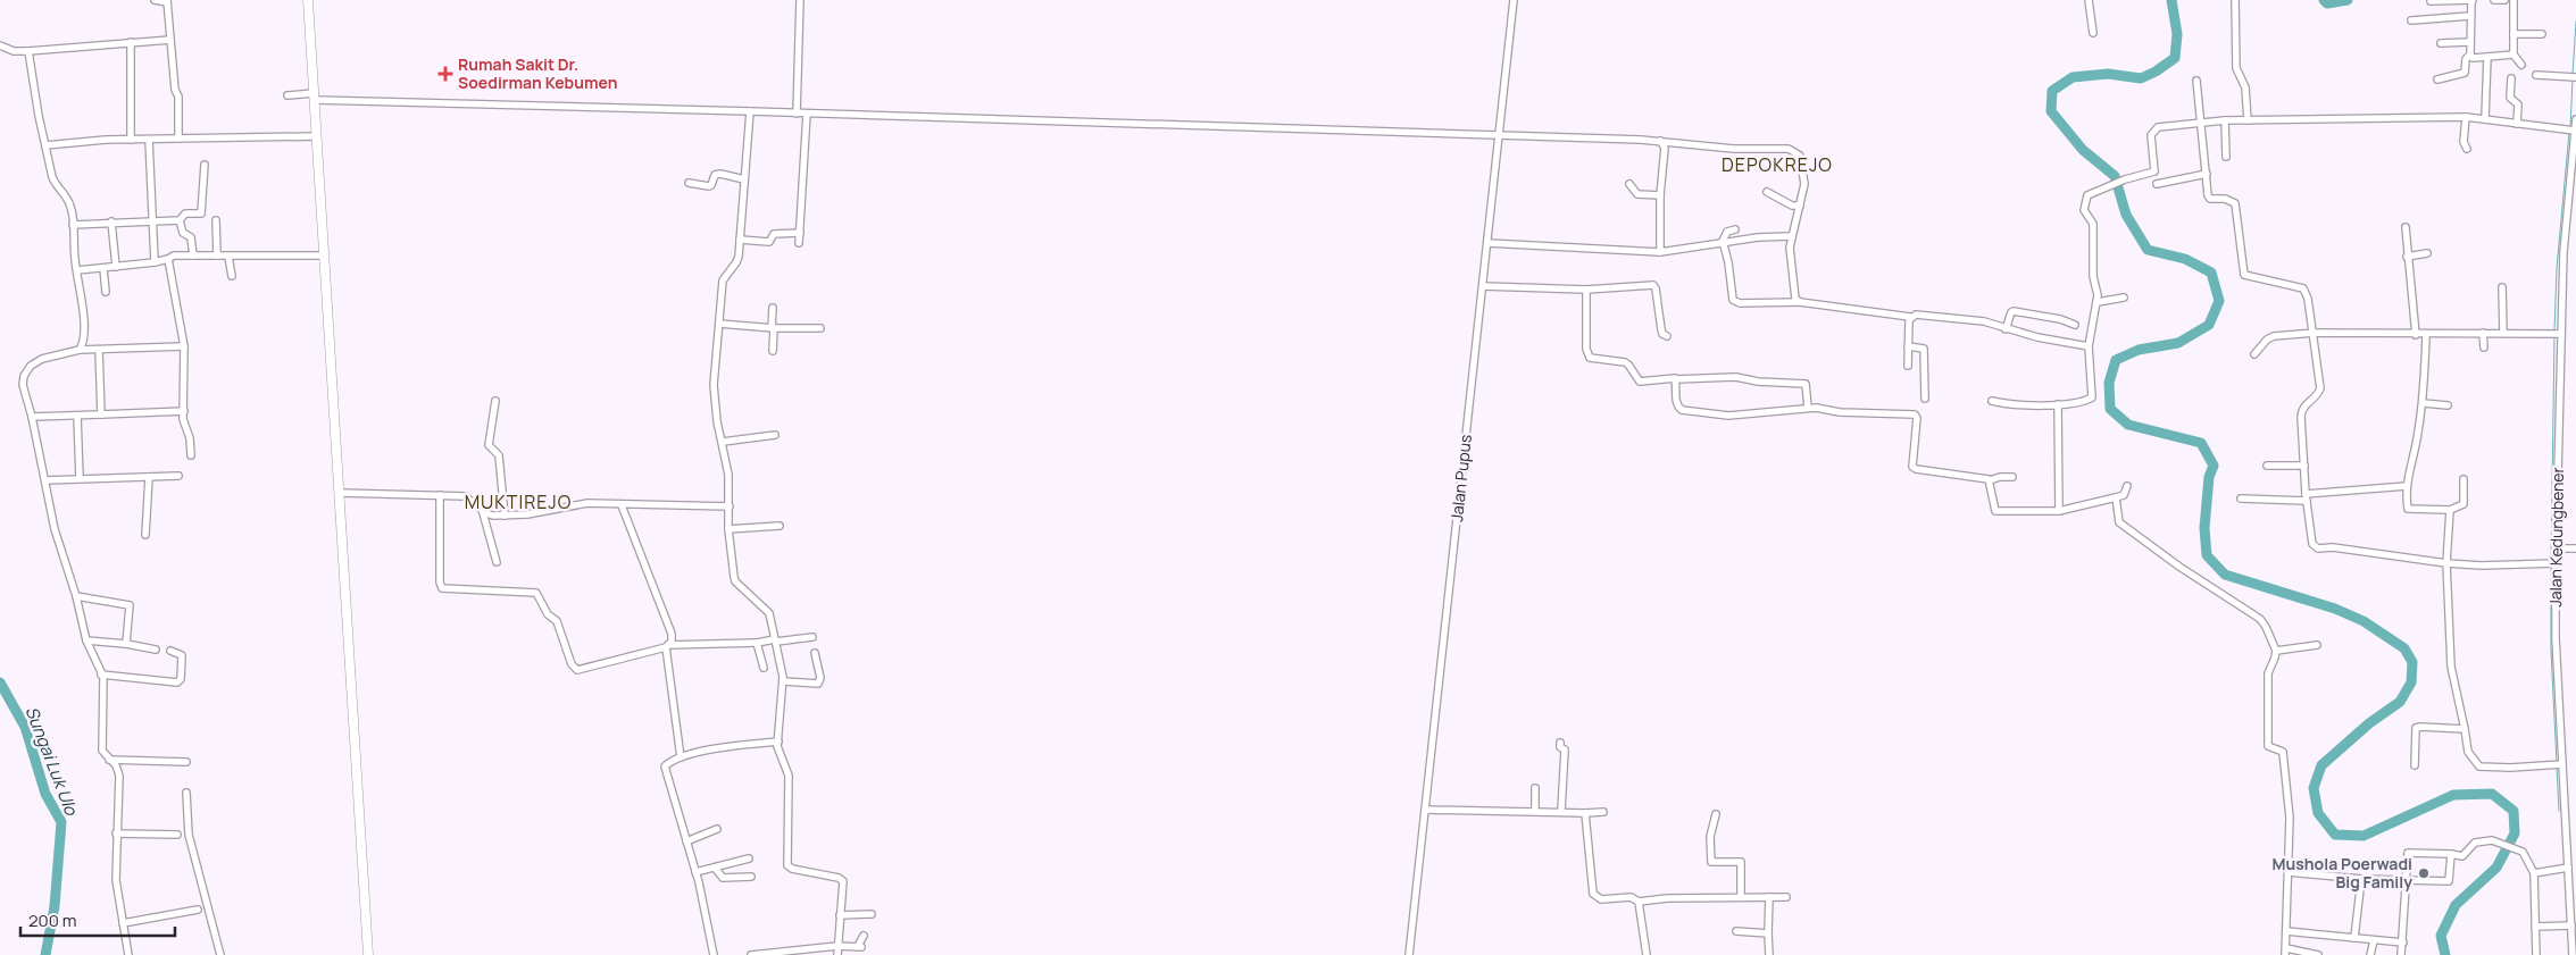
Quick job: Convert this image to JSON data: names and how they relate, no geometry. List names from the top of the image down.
{
  "streets": {
    "street": ["Jalan Pupus", "Jalan Kedungbener"]
  },
  "districts": ["DEPOKREJO", "MUKTIREJO"],
  "water": ["Sungai Luk Ulo"],
  "places": {
    "health": ["Rumah Sakit Dr. Soedirman Kebumen"],
    "other": ["Mushola Poerwadi Big Family"]
  },
  "scale_bar": "200 m"
}
